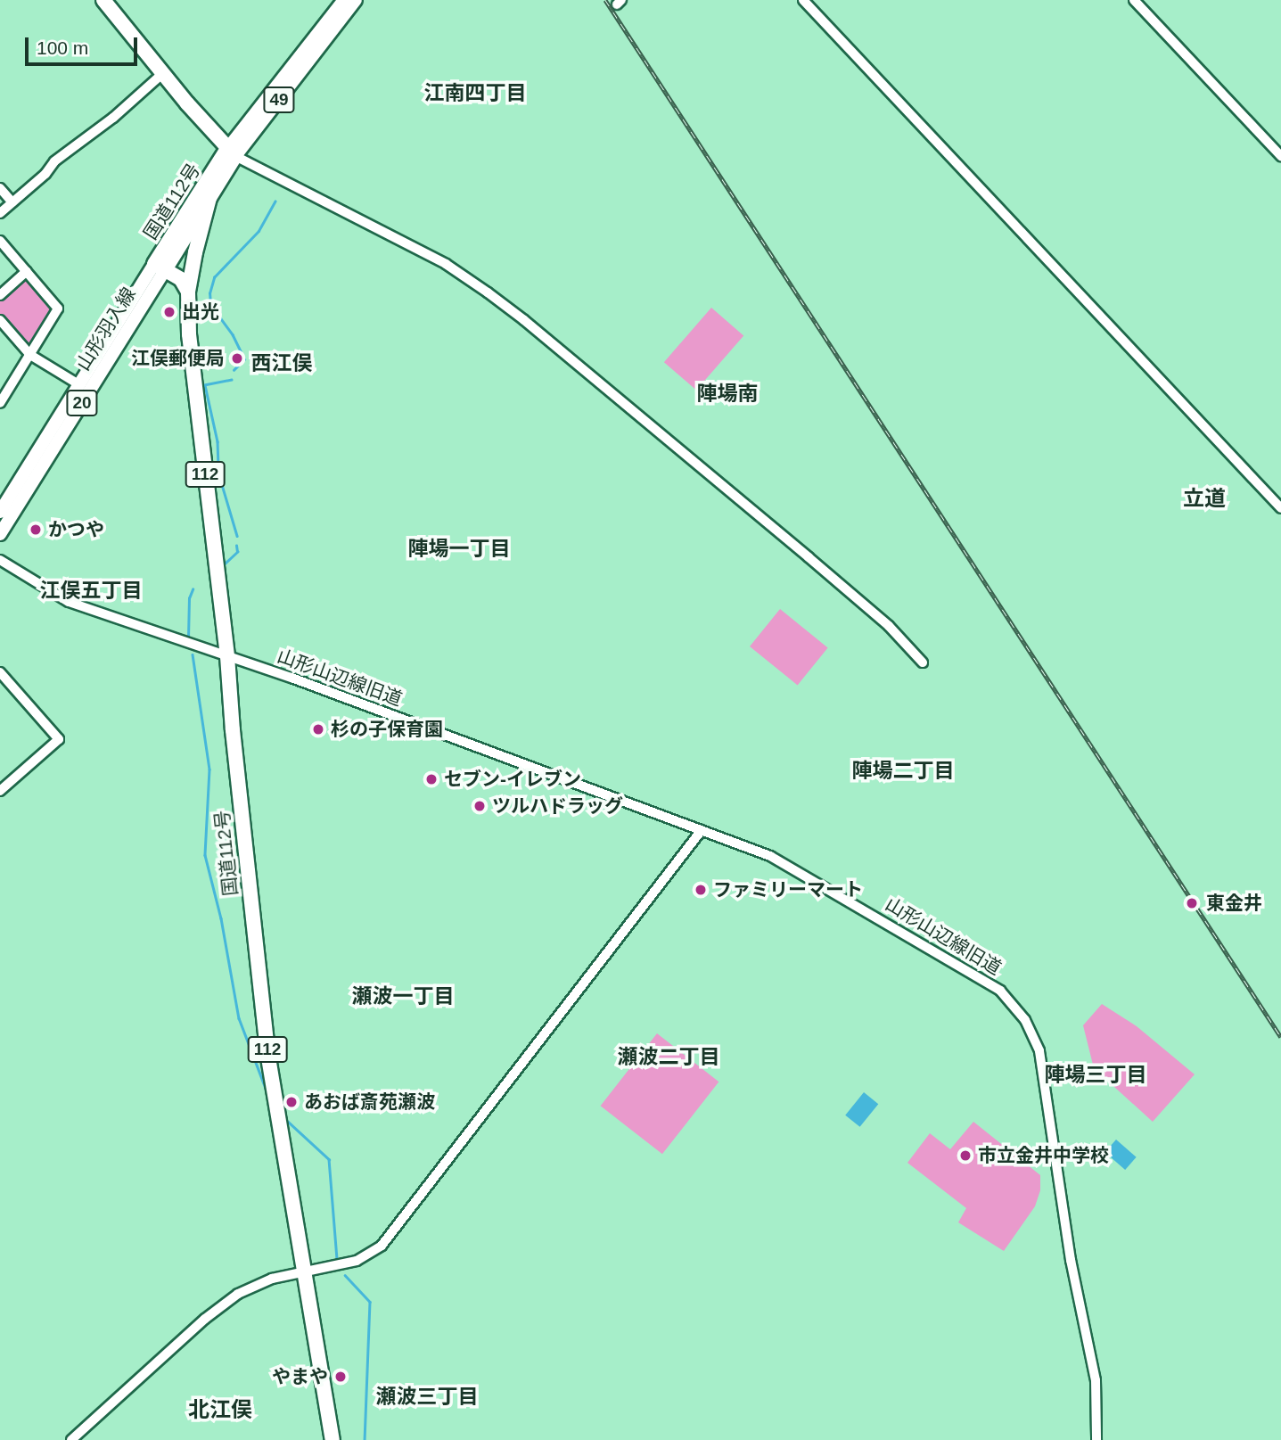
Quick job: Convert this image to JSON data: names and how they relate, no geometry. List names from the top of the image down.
{
  "streets": {
    "highway": ["国道112号", "112"],
    "main road": ["49", "山形羽入線", "20"],
    "street": ["山形山辺線旧道"]
  },
  "crossings": [
    ["49", "国道112号"],
    ["国道112号", "山形羽入線"],
    ["国道112号", "山形山辺線旧道"]
  ],
  "districts": [
    "江南四丁目",
    "西江俣",
    "陣場南",
    "立道",
    "陣場一丁目",
    "江俣五丁目",
    "陣場二丁目",
    "瀬波一丁目",
    "瀬波二丁目",
    "陣場三丁目",
    "瀬波三丁目",
    "北江俣"
  ],
  "places": [
    "出光",
    "江俣郵便局",
    "かつや",
    "杉の子保育園",
    "セブン-イレブン",
    "ツルハドラッグ",
    "ファミリーマート",
    "東金井",
    "あおば斎苑瀬波",
    "市立金井中学校",
    "やまや"
  ],
  "scale_bar": "100 m"
}
